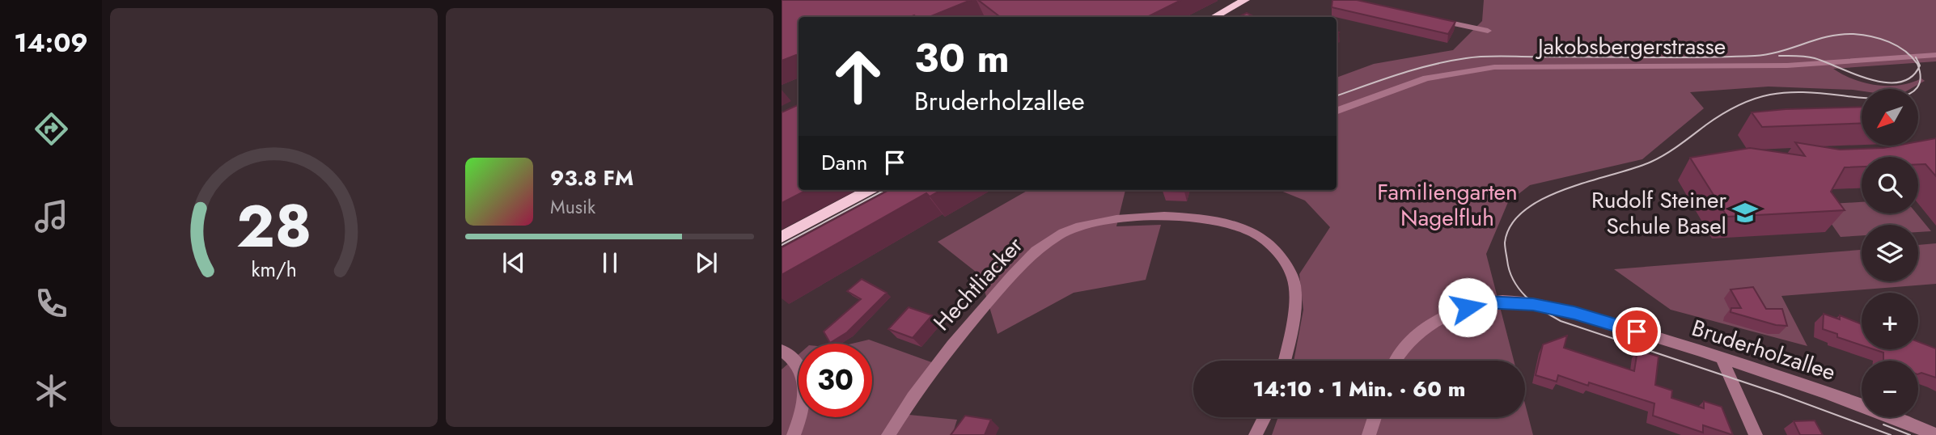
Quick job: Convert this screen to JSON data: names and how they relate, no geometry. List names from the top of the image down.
{
  "streets": {
    "street": ["Jakobsbergerstrasse", "Hechtliacker", "Bruderholzallee"]
  },
  "parks": ["Familiengarten Nagelfluh"],
  "places": {
    "school or university": ["Rudolf Steiner Schule Basel"]
  },
  "north": "bottom left",
  "page": {
    "tabs": "14:09",
    "turn": ["30 m", "Bruderholzallee"],
    "map_buttons": ["+", "−"],
    "then": "Dann",
    "song": ["93.8 FM", "Musik"],
    "limit": "30",
    "trip": "14:10 · 1 Min. · 60 m",
    "gauge": ["28", "km/h"]
  }
}
